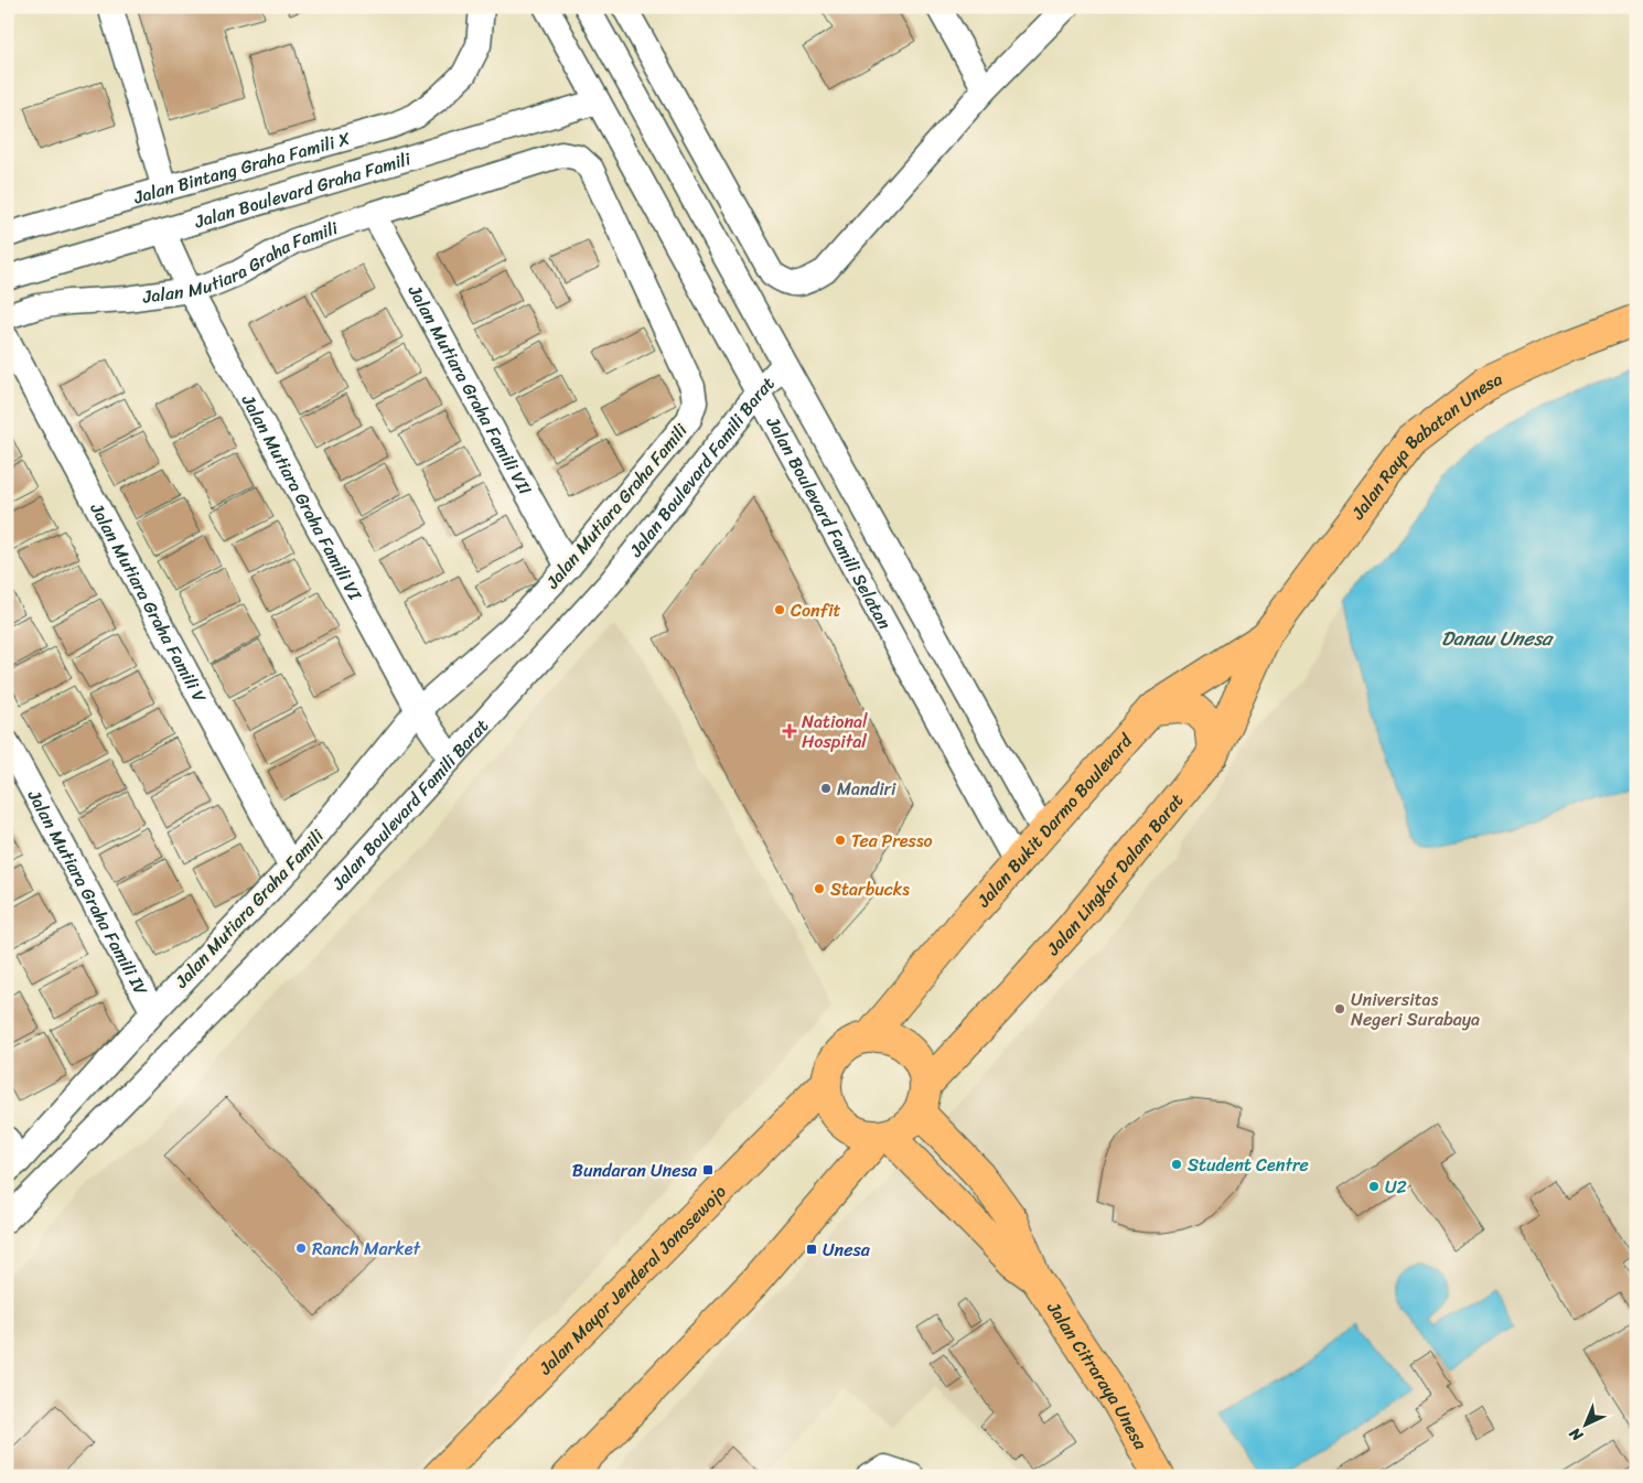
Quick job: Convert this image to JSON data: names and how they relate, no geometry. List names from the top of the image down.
{
  "streets": {
    "main road": [
      "Jalan Raya Babatan Unesa",
      "Jalan Bukit Darmo Boulevard",
      "Jalan Lingkar Dalam Barat",
      "Jalan Mayor Jenderal Jonosewojo",
      "Jalan Citraraya Unesa"
    ],
    "street": [
      "Jalan Bintang Graha Famili X",
      "Jalan Boulevard Graha Famili",
      "Jalan Mutiara Graha Famili",
      "Jalan Mutiara Graha Famili VII",
      "Jalan Boulevard Famili Barat",
      "Jalan Mutiara Graha Famili VI",
      "Jalan Boulevard Famili Selatan",
      "Jalan Mutiara Graha Famili V",
      "Jalan Mutiara Graha Famili IV"
    ]
  },
  "crossings": [
    ["Jalan Boulevard Graha Famili", "Jalan Mutiara Graha Famili VI"],
    ["Jalan Boulevard Graha Famili", "Jalan Boulevard Famili Selatan"],
    ["Jalan Mutiara Graha Famili", "Jalan Mutiara Graha Famili VII"],
    ["Jalan Mutiara Graha Famili", "Jalan Mutiara Graha Famili VI"],
    ["Jalan Mutiara Graha Famili", "Jalan Mutiara Graha Famili V"],
    ["Jalan Mutiara Graha Famili", "Jalan Mutiara Graha Famili IV"],
    ["Jalan Raya Babatan Unesa", "Jalan Bukit Darmo Boulevard"],
    ["Jalan Raya Babatan Unesa", "Jalan Lingkar Dalam Barat"],
    ["Jalan Boulevard Famili Barat", "Jalan Mutiara Graha Famili VI"],
    ["Jalan Boulevard Famili Barat", "Jalan Boulevard Famili Selatan"],
    ["Jalan Boulevard Famili Selatan", "Jalan Bukit Darmo Boulevard"],
    ["Jalan Bukit Darmo Boulevard", "Jalan Lingkar Dalam Barat"],
    ["Jalan Bukit Darmo Boulevard", "Jalan Mayor Jenderal Jonosewojo"],
    ["Jalan Bukit Darmo Boulevard", "Jalan Citraraya Unesa"],
    ["Jalan Lingkar Dalam Barat", "Jalan Mayor Jenderal Jonosewojo"],
    ["Jalan Lingkar Dalam Barat", "Jalan Citraraya Unesa"],
    ["Jalan Mayor Jenderal Jonosewojo", "Jalan Citraraya Unesa"]
  ],
  "water": ["Danau Unesa"],
  "places": {
    "other": [
      "Confit",
      "Mandiri",
      "Tea Presso",
      "Starbucks",
      "Universitas Negeri Surabaya",
      "Student Centre",
      "U2",
      "Ranch Market"
    ],
    "health": ["National Hospital"],
    "transit": ["Bundaran Unesa", "Unesa"]
  },
  "north": "bottom left"
}
